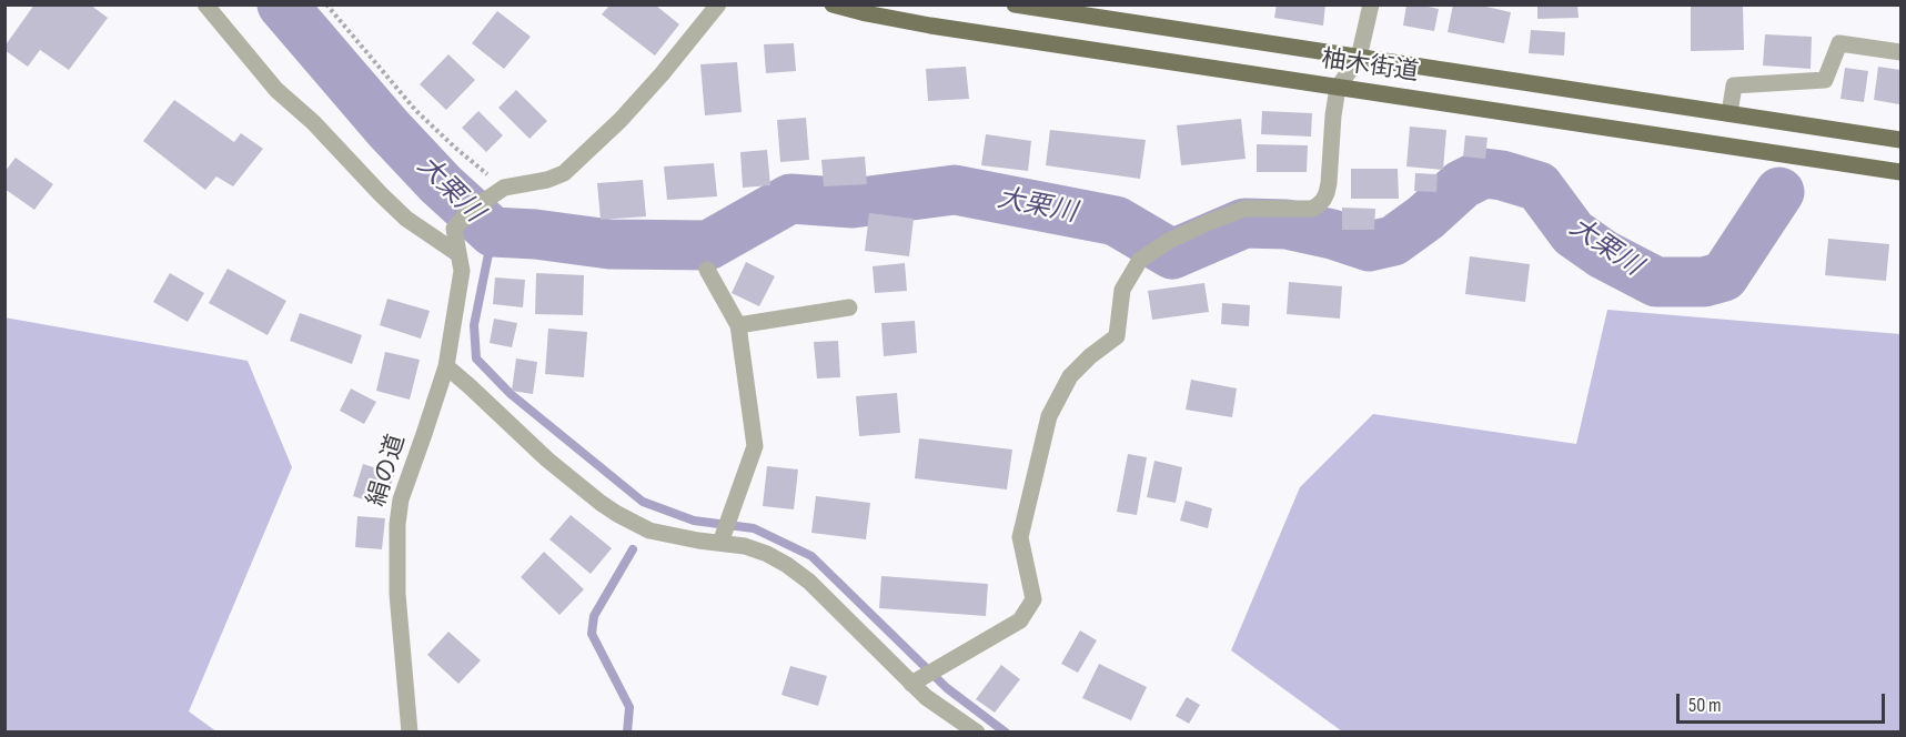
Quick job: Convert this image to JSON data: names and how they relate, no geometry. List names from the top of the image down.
{
  "streets": {
    "main road": ["柚木街道"],
    "street": ["絹の道"]
  },
  "water": ["大栗川"],
  "scale_bar": "50 m"
}
